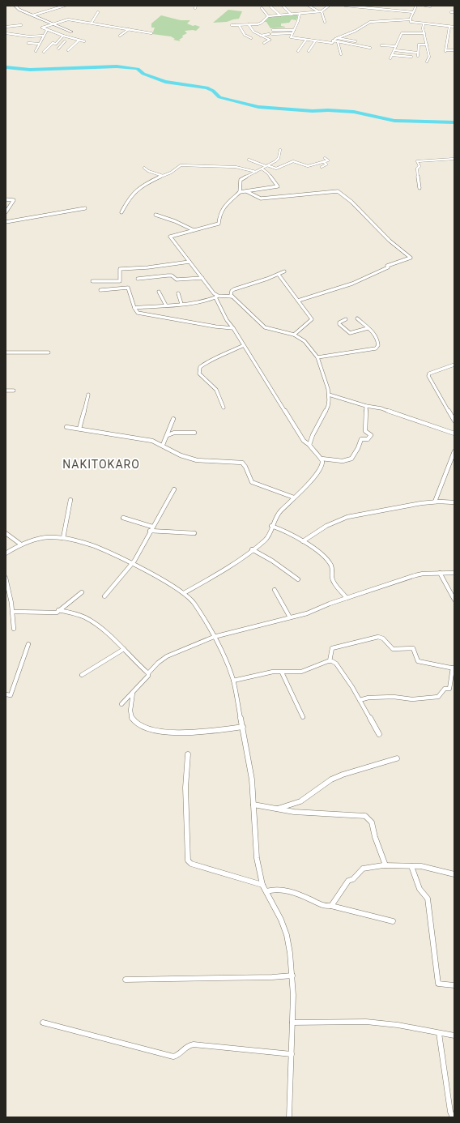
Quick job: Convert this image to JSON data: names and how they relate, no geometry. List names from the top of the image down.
{
  "districts": ["NAKITOKARO"]
}
